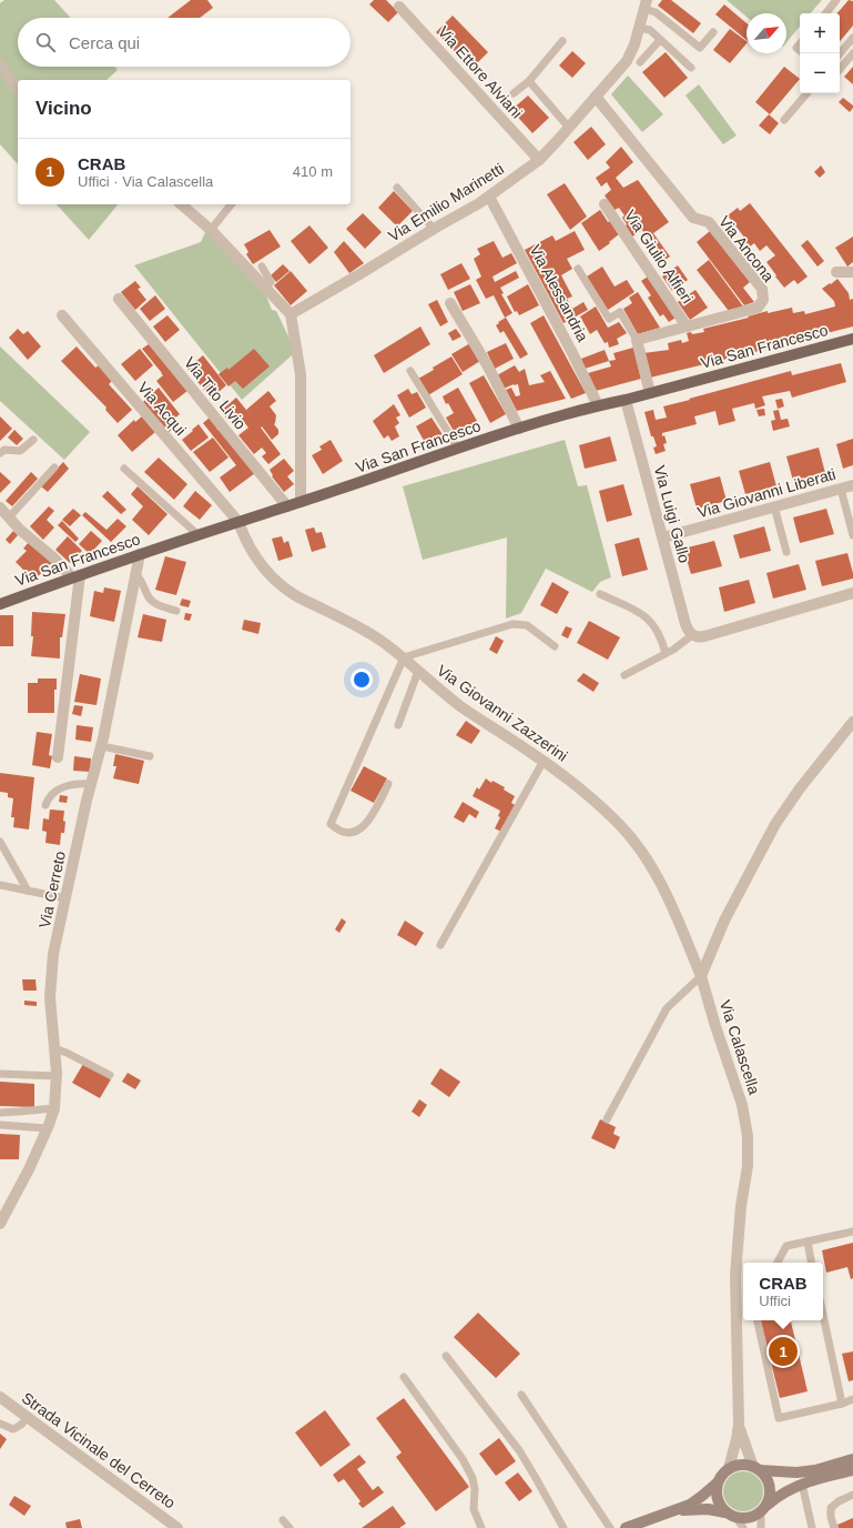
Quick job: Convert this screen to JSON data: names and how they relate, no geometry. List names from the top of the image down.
{
  "streets": {
    "main road": ["Via San Francesco"],
    "street": [
      "Via Ettore Alviani",
      "Via Emilio Marinetti",
      "Via Ancona",
      "Via Giulio Alfieri",
      "Via Alessandria",
      "Via Tito Livio",
      "Via Acqui",
      "Via Giovanni Liberati",
      "Via Luigi Gallo",
      "Via Giovanni Zazzerini",
      "Via Cerreto",
      "Via Calascella",
      "Strada Vicinale del Cerreto"
    ]
  },
  "crossings": [
    ["Via Ettore Alviani", "Via Emilio Marinetti"],
    ["Via Emilio Marinetti", "Via Ancona"],
    ["Via Emilio Marinetti", "Via Alessandria"],
    ["Via Ancona", "Via Giulio Alfieri"],
    ["Via Alessandria", "Via San Francesco"],
    ["Via San Francesco", "Via Tito Livio"],
    ["Via San Francesco", "Via Acqui"],
    ["Via San Francesco", "Via Luigi Gallo"],
    ["Via San Francesco", "Via Giovanni Zazzerini"],
    ["Via San Francesco", "Via Cerreto"],
    ["Via Acqui", "Via Giovanni Zazzerini"],
    ["Via Giovanni Liberati", "Via Luigi Gallo"],
    ["Via Giovanni Zazzerini", "Via Calascella"]
  ],
  "north": "top right",
  "page": {
    "map_buttons": ["+", "−"],
    "search": "Cerca qui",
    "heading": "Vicino",
    "list": [
      {
        "mark": "1",
        "name": "CRAB",
        "note": "Uffici · Via Calascella",
        "value": "410 m"
      }
    ],
    "popup": ["CRAB", "Uffici"],
    "pins": "1"
  }
}
